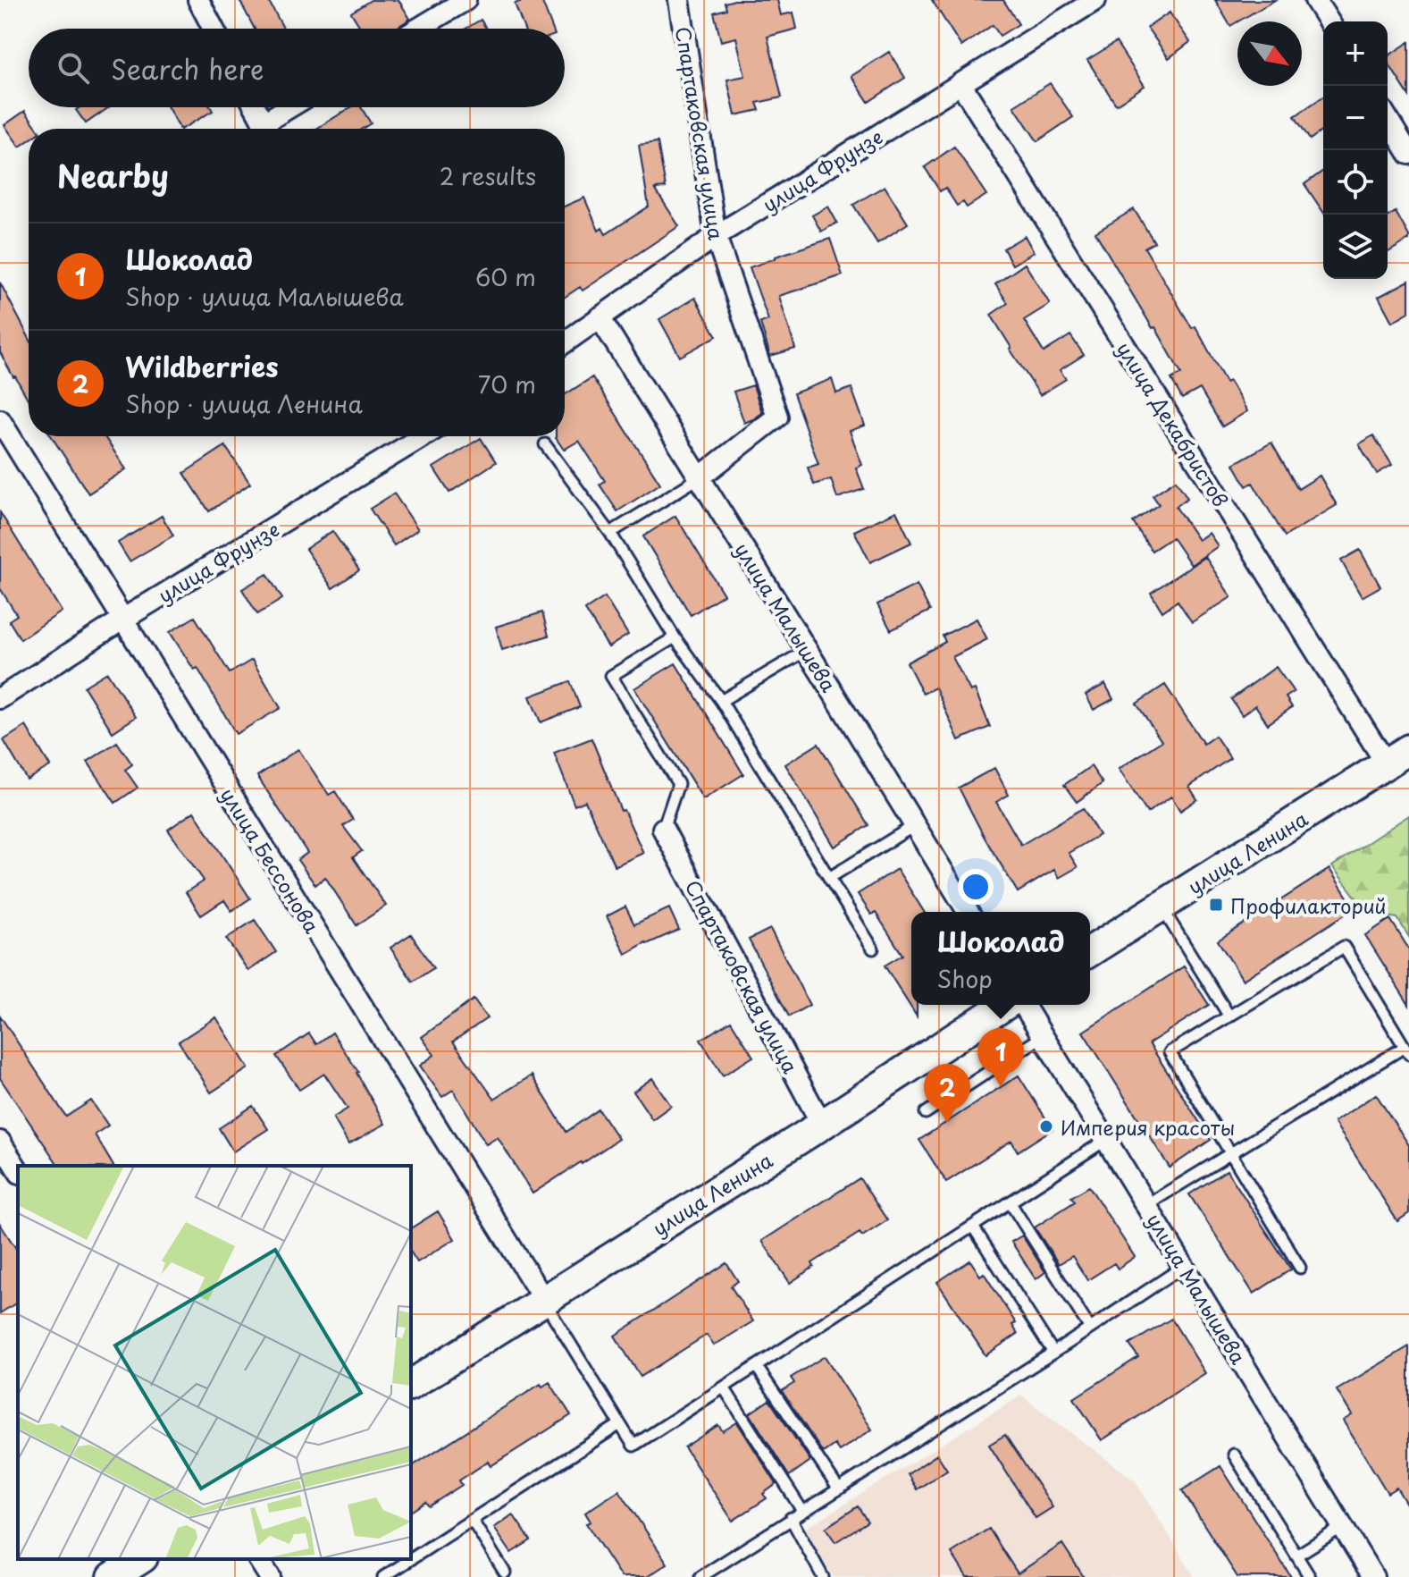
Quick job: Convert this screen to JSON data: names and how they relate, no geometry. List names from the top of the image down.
{
  "streets": {
    "main road": ["улица Ленина"],
    "street": [
      "Спартаковская улица",
      "улица Фрунзе",
      "улица Декабристов",
      "улица Малышева",
      "улица Бессонова"
    ]
  },
  "crossings": [
    ["Спартаковская улица", "улица Фрунзе"],
    ["Спартаковская улица", "улица Малышева"],
    ["Спартаковская улица", "улица Ленина"],
    ["улица Фрунзе", "улица Декабристов"],
    ["улица Фрунзе", "улица Малышева"],
    ["улица Фрунзе", "улица Бессонова"],
    ["улица Декабристов", "улица Ленина"],
    ["улица Ленина", "улица Бессонова"]
  ],
  "places": {
    "transit": ["Профилакторий"],
    "other": ["Империя красоты"]
  },
  "north": "bottom right",
  "page": {
    "map_buttons": ["+", "−"],
    "search": "Search here",
    "heading": ["Nearby", "2 results"],
    "list": [
      {
        "mark": "1",
        "name": "Шоколад",
        "note": "Shop · улица Малышева",
        "value": "60 m"
      },
      {
        "mark": "2",
        "name": "Wildberries",
        "note": "Shop · улица Ленина",
        "value": "70 m"
      }
    ],
    "popup": ["Шоколад", "Shop"],
    "pins": ["1", "2"]
  }
}
